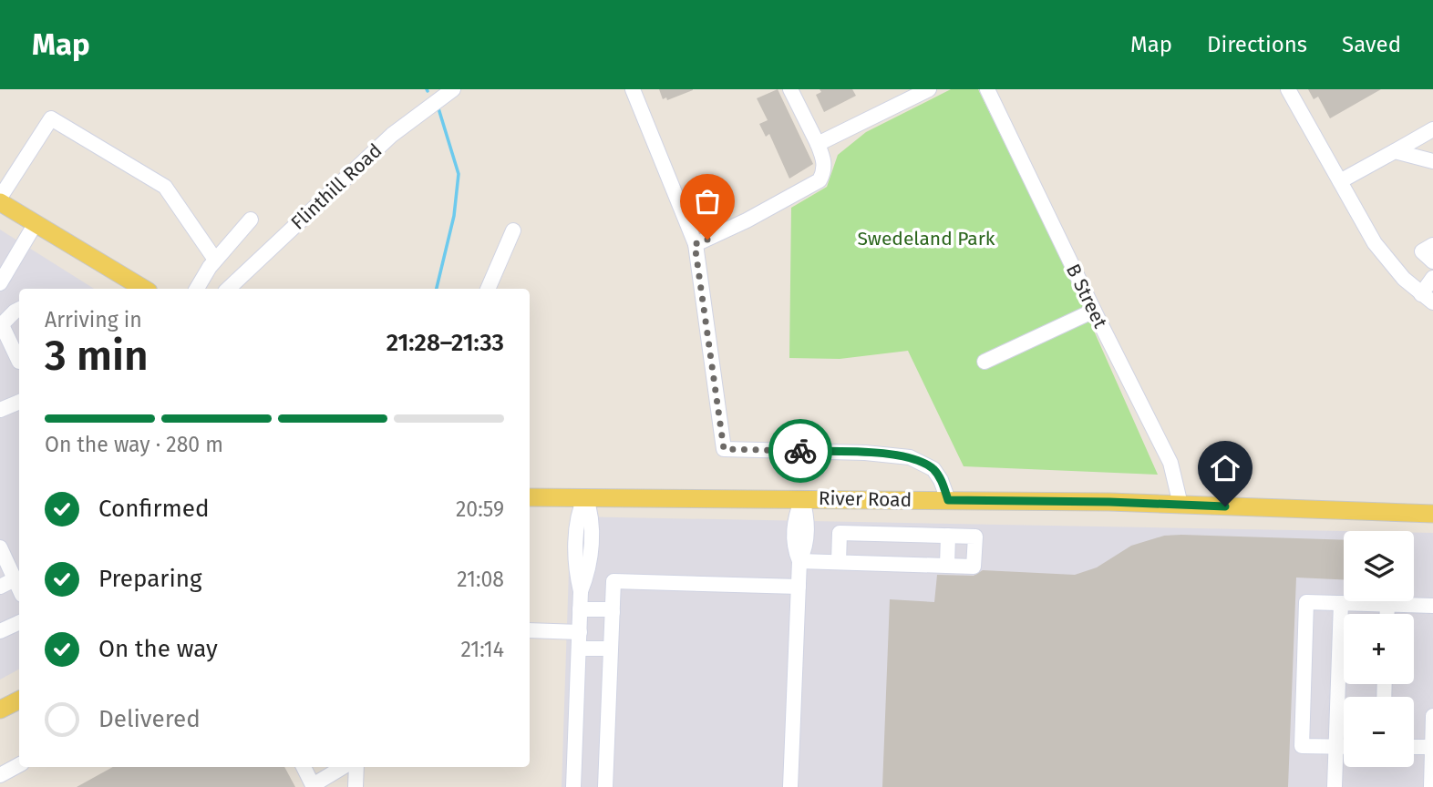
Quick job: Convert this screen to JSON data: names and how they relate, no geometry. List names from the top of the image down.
{
  "streets": {
    "main road": ["River Road"],
    "street": ["Flinthill Road", "B Street"]
  },
  "crossings": [
    ["B Street", "River Road"]
  ],
  "parks": ["Swedeland Park"],
  "page": {
    "header": "Map",
    "nav": ["Map", "Directions", "Saved"],
    "heading": ["3 min", "Arriving in", "21:28–21:33"],
    "bar": "On the way · 280 m",
    "list": [
      ["Confirmed", "20:59"],
      ["Preparing", "21:08"],
      ["On the way", "21:14"],
      "Delivered"
    ],
    "map_buttons": ["+", "−"]
  }
}
